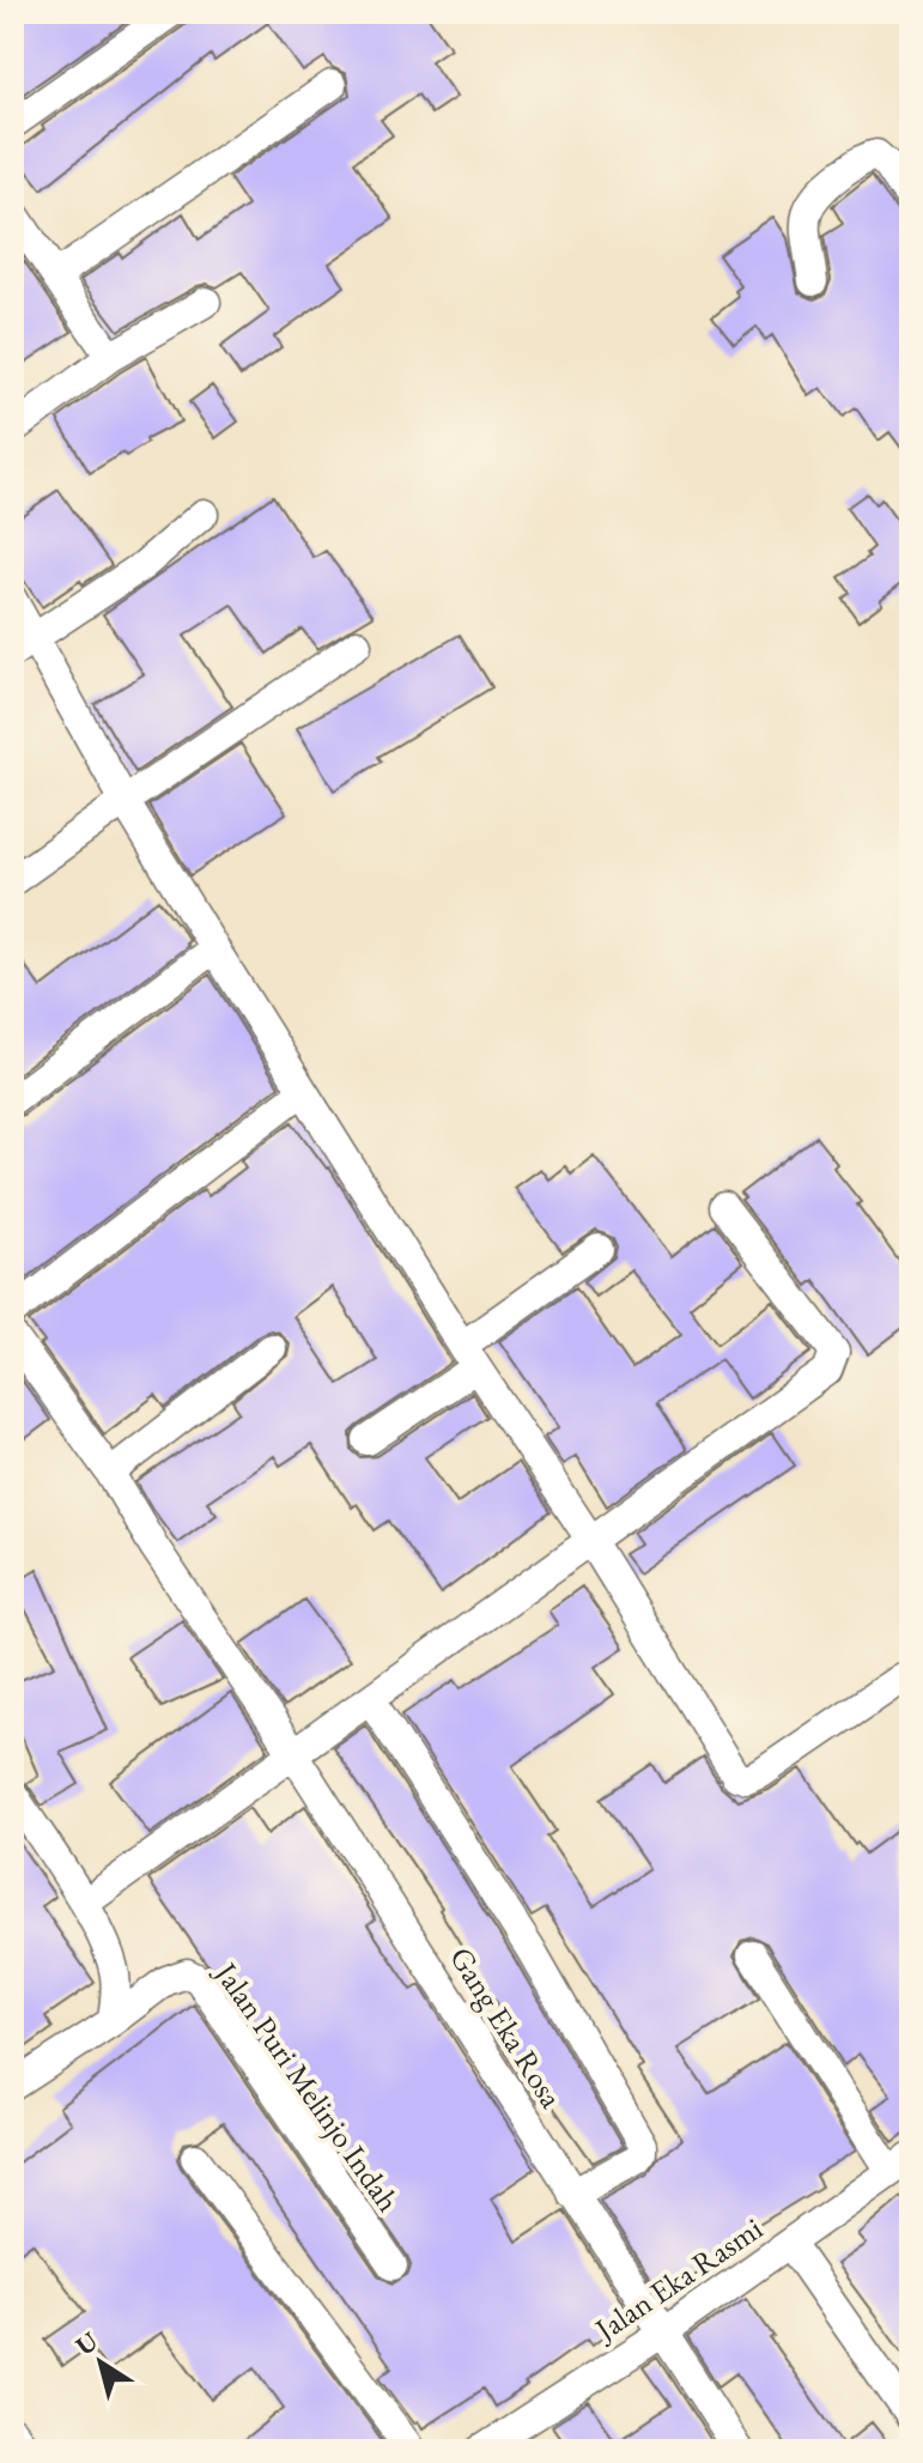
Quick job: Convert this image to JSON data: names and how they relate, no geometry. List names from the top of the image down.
{
  "streets": {
    "street": ["Gang Eka Rosa", "Jalan Puri Melinjo Indah", "Jalan Eka Rasmi"]
  },
  "crossings": [
    ["Gang Eka Rosa", "Jalan Eka Rasmi"]
  ],
  "north": "top left"
}
